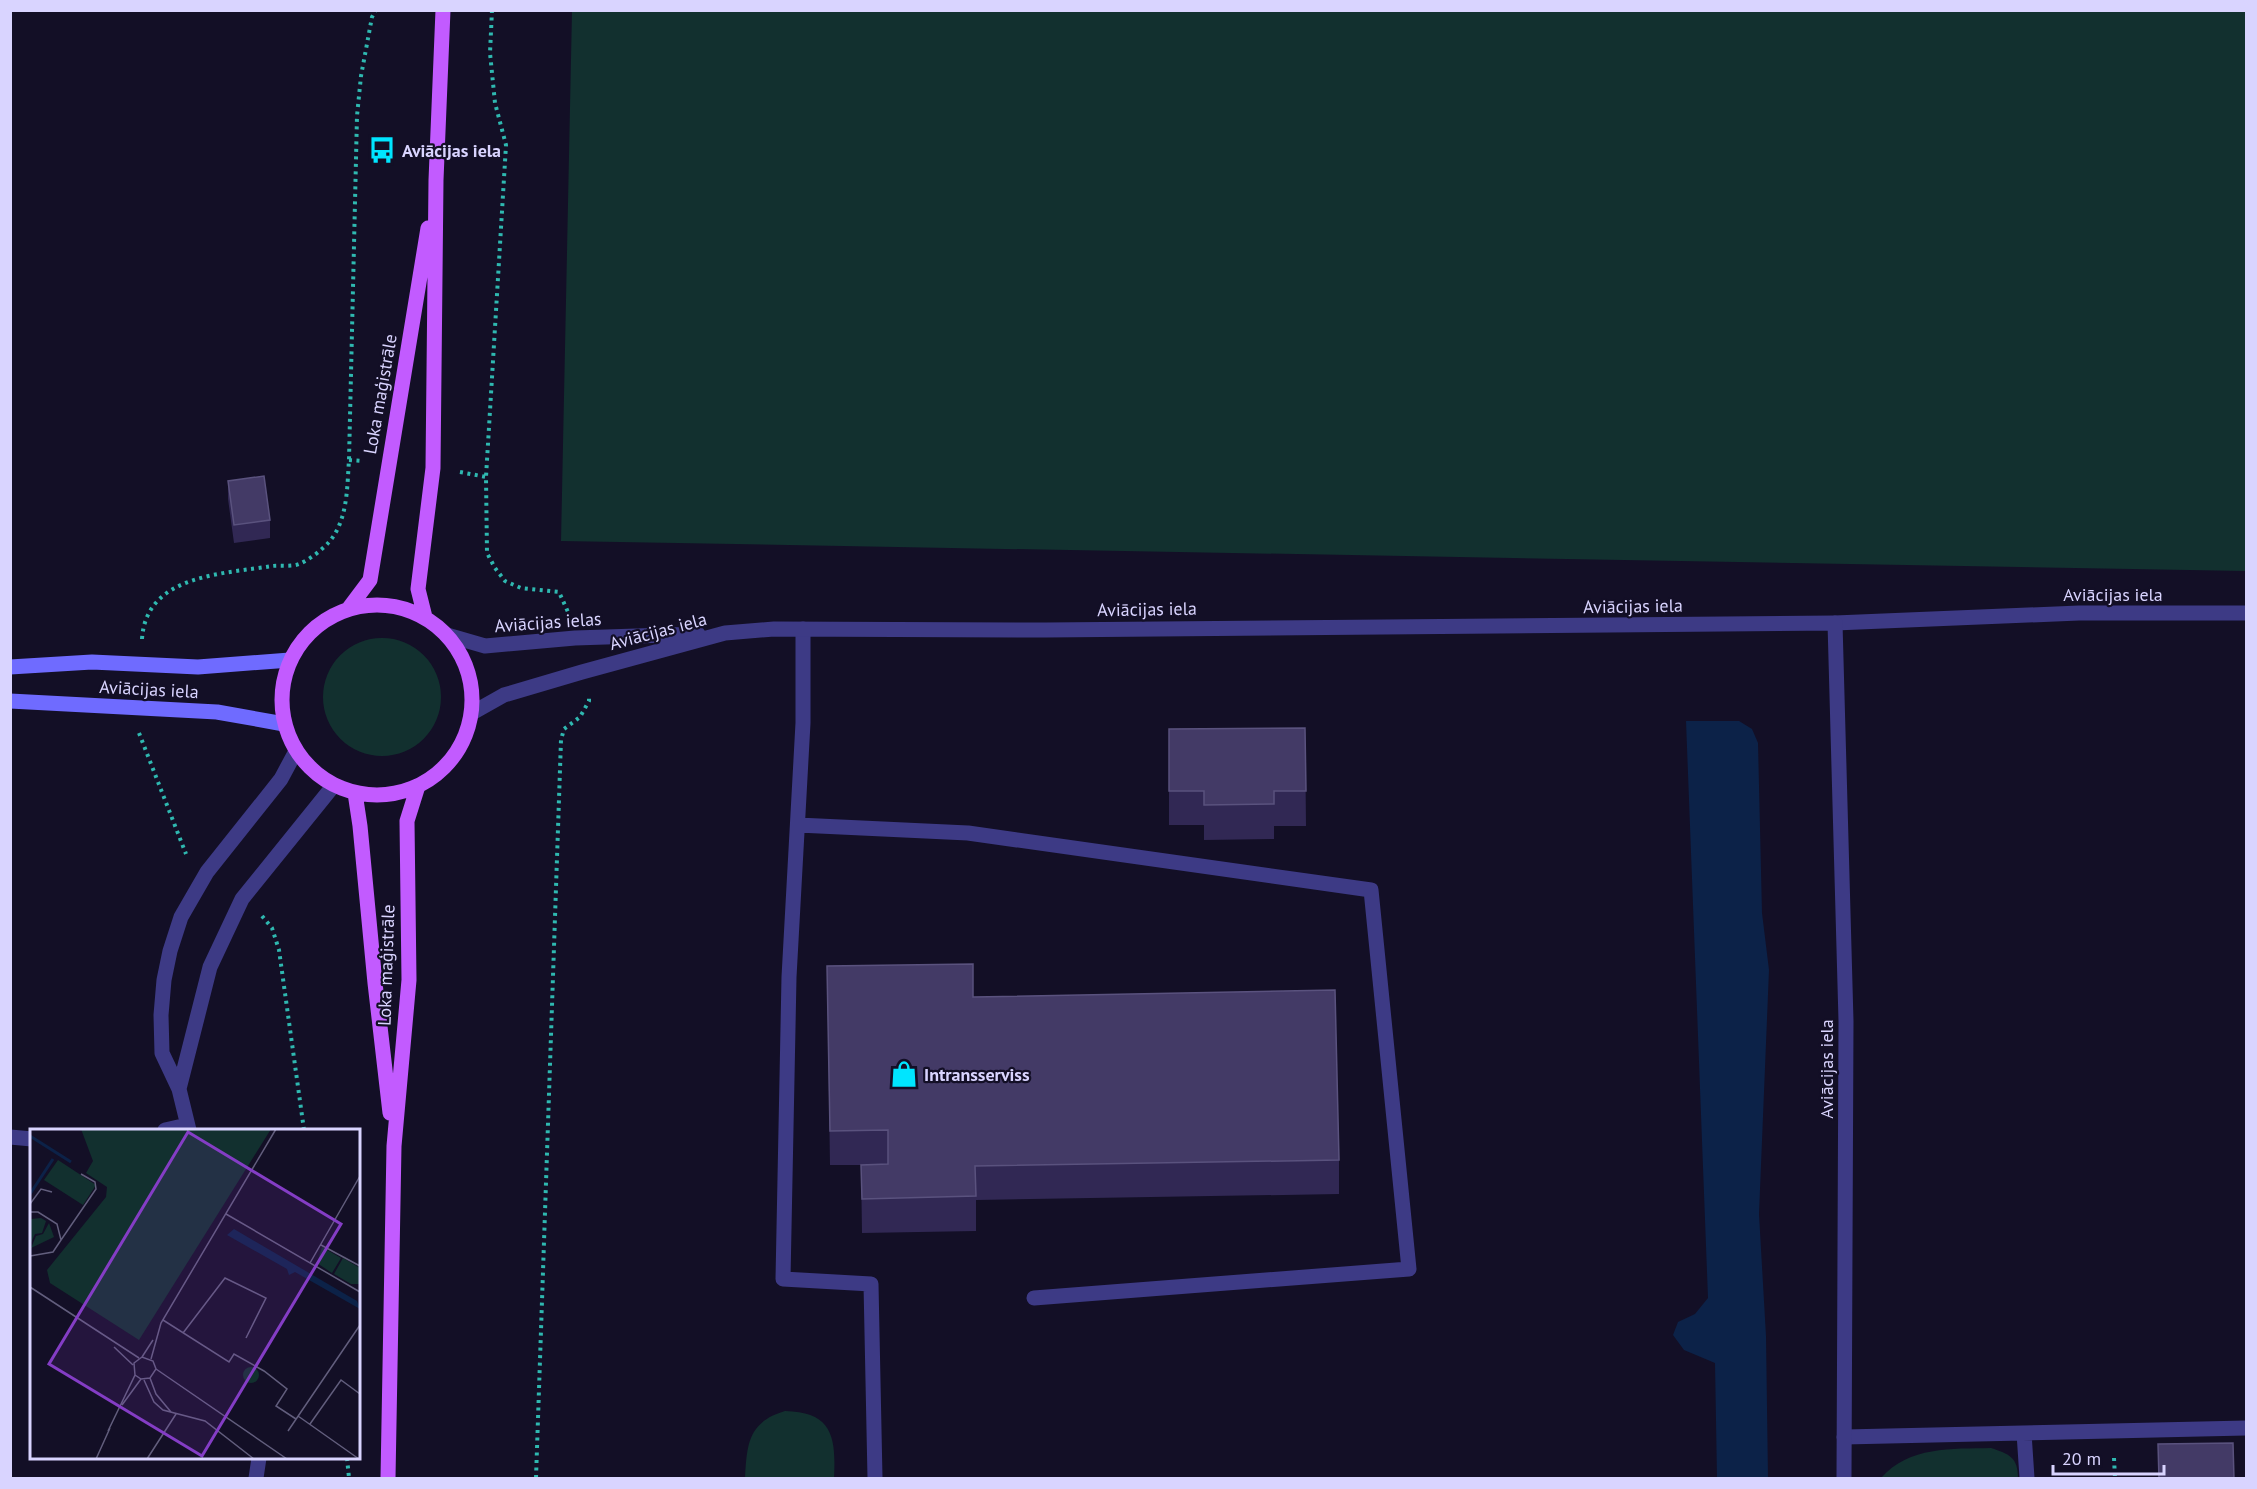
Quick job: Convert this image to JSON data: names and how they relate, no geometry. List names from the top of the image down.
{
  "streets": {
    "main road": ["Loka maģistrāle", "Aviācijas iela"],
    "street": ["Aviācijas ielas"]
  },
  "crossings": [
    ["Loka maģistrāle", "Aviācijas iela"],
    ["Loka maģistrāle", "Aviācijas ielas"],
    ["Aviācijas iela", "Aviācijas ielas"]
  ],
  "places": {
    "bus stop": ["Aviācijas iela"],
    "shop": ["Intransserviss"]
  },
  "scale_bar": "20 m"
}
